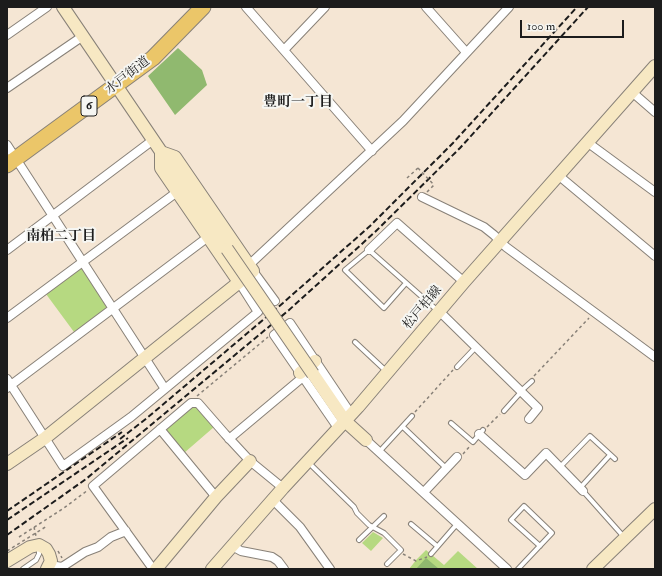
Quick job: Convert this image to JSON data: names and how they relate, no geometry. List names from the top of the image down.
{
  "streets": {
    "highway": ["水戸街道", "6"],
    "street": ["松戸柏線"]
  },
  "districts": ["豊町一丁目", "南柏二丁目"],
  "scale_bar": "100 m"
}
